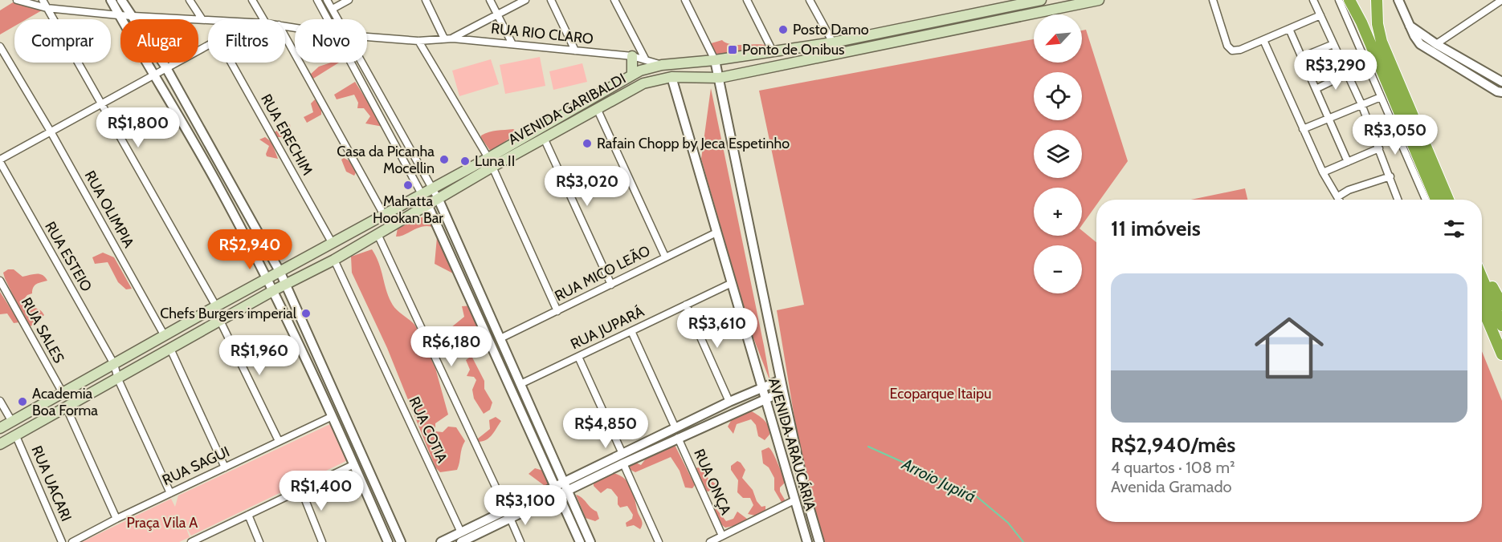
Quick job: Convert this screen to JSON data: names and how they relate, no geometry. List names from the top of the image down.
{
  "streets": {
    "main road": ["AVENIDA GARIBALDI"],
    "street": [
      "RUA RIO CLARO",
      "RUA ERECHIM",
      "RUA OLIMPIA",
      "RUA ESTEIO",
      "RUA MICO LEÃO",
      "RUA JUPARÁ",
      "RUA SALES",
      "RUA COTIA",
      "AVENIDA ARAUCÁRIA",
      "RUA SAGUI",
      "RUA ONÇA",
      "RUA UACARI"
    ]
  },
  "crossings": [
    ["RUA RIO CLARO", "AVENIDA GARIBALDI"],
    ["AVENIDA GARIBALDI", "RUA ERECHIM"],
    ["AVENIDA GARIBALDI", "RUA OLIMPIA"],
    ["AVENIDA GARIBALDI", "RUA ESTEIO"],
    ["AVENIDA GARIBALDI", "RUA SALES"],
    ["AVENIDA GARIBALDI", "RUA COTIA"],
    ["AVENIDA GARIBALDI", "AVENIDA ARAUCÁRIA"],
    ["AVENIDA GARIBALDI", "RUA UACARI"],
    ["RUA ESTEIO", "RUA SAGUI"],
    ["RUA MICO LEÃO", "AVENIDA ARAUCÁRIA"],
    ["RUA JUPARÁ", "AVENIDA ARAUCÁRIA"]
  ],
  "water": ["Arroio Jupirá"],
  "parks": ["Ecoparque Itaipu", "Praça Vila A"],
  "places": {
    "other": [
      "Posto Damo",
      "Rafain Chopp by Jeca Espetinho",
      "Casa da Picanha Mocellin",
      "Luna II",
      "Mahatta Hookan Bar",
      "Chefs Burgers imperial",
      "Academia Boa Forma"
    ],
    "transit": ["Ponto de Onibus"]
  },
  "north": "bottom left",
  "page": {
    "map_buttons": ["+", "−"],
    "chip": [
      "Comprar",
      "Alugar",
      "Filtros",
      "Novo"
    ],
    "price": [
      "R$3,290",
      "R$1,800",
      "R$3,050",
      "R$3,020",
      "R$2,940",
      "R$3,610",
      "R$6,180",
      "R$1,960",
      "R$4,850",
      "R$1,400",
      "R$3,100"
    ],
    "heading": "11 imóveis",
    "list": [
      {
        "name": "R$2,940/mês",
        "note": "4 quartos · 108 m² · Avenida Gramado"
      }
    ]
  }
}
